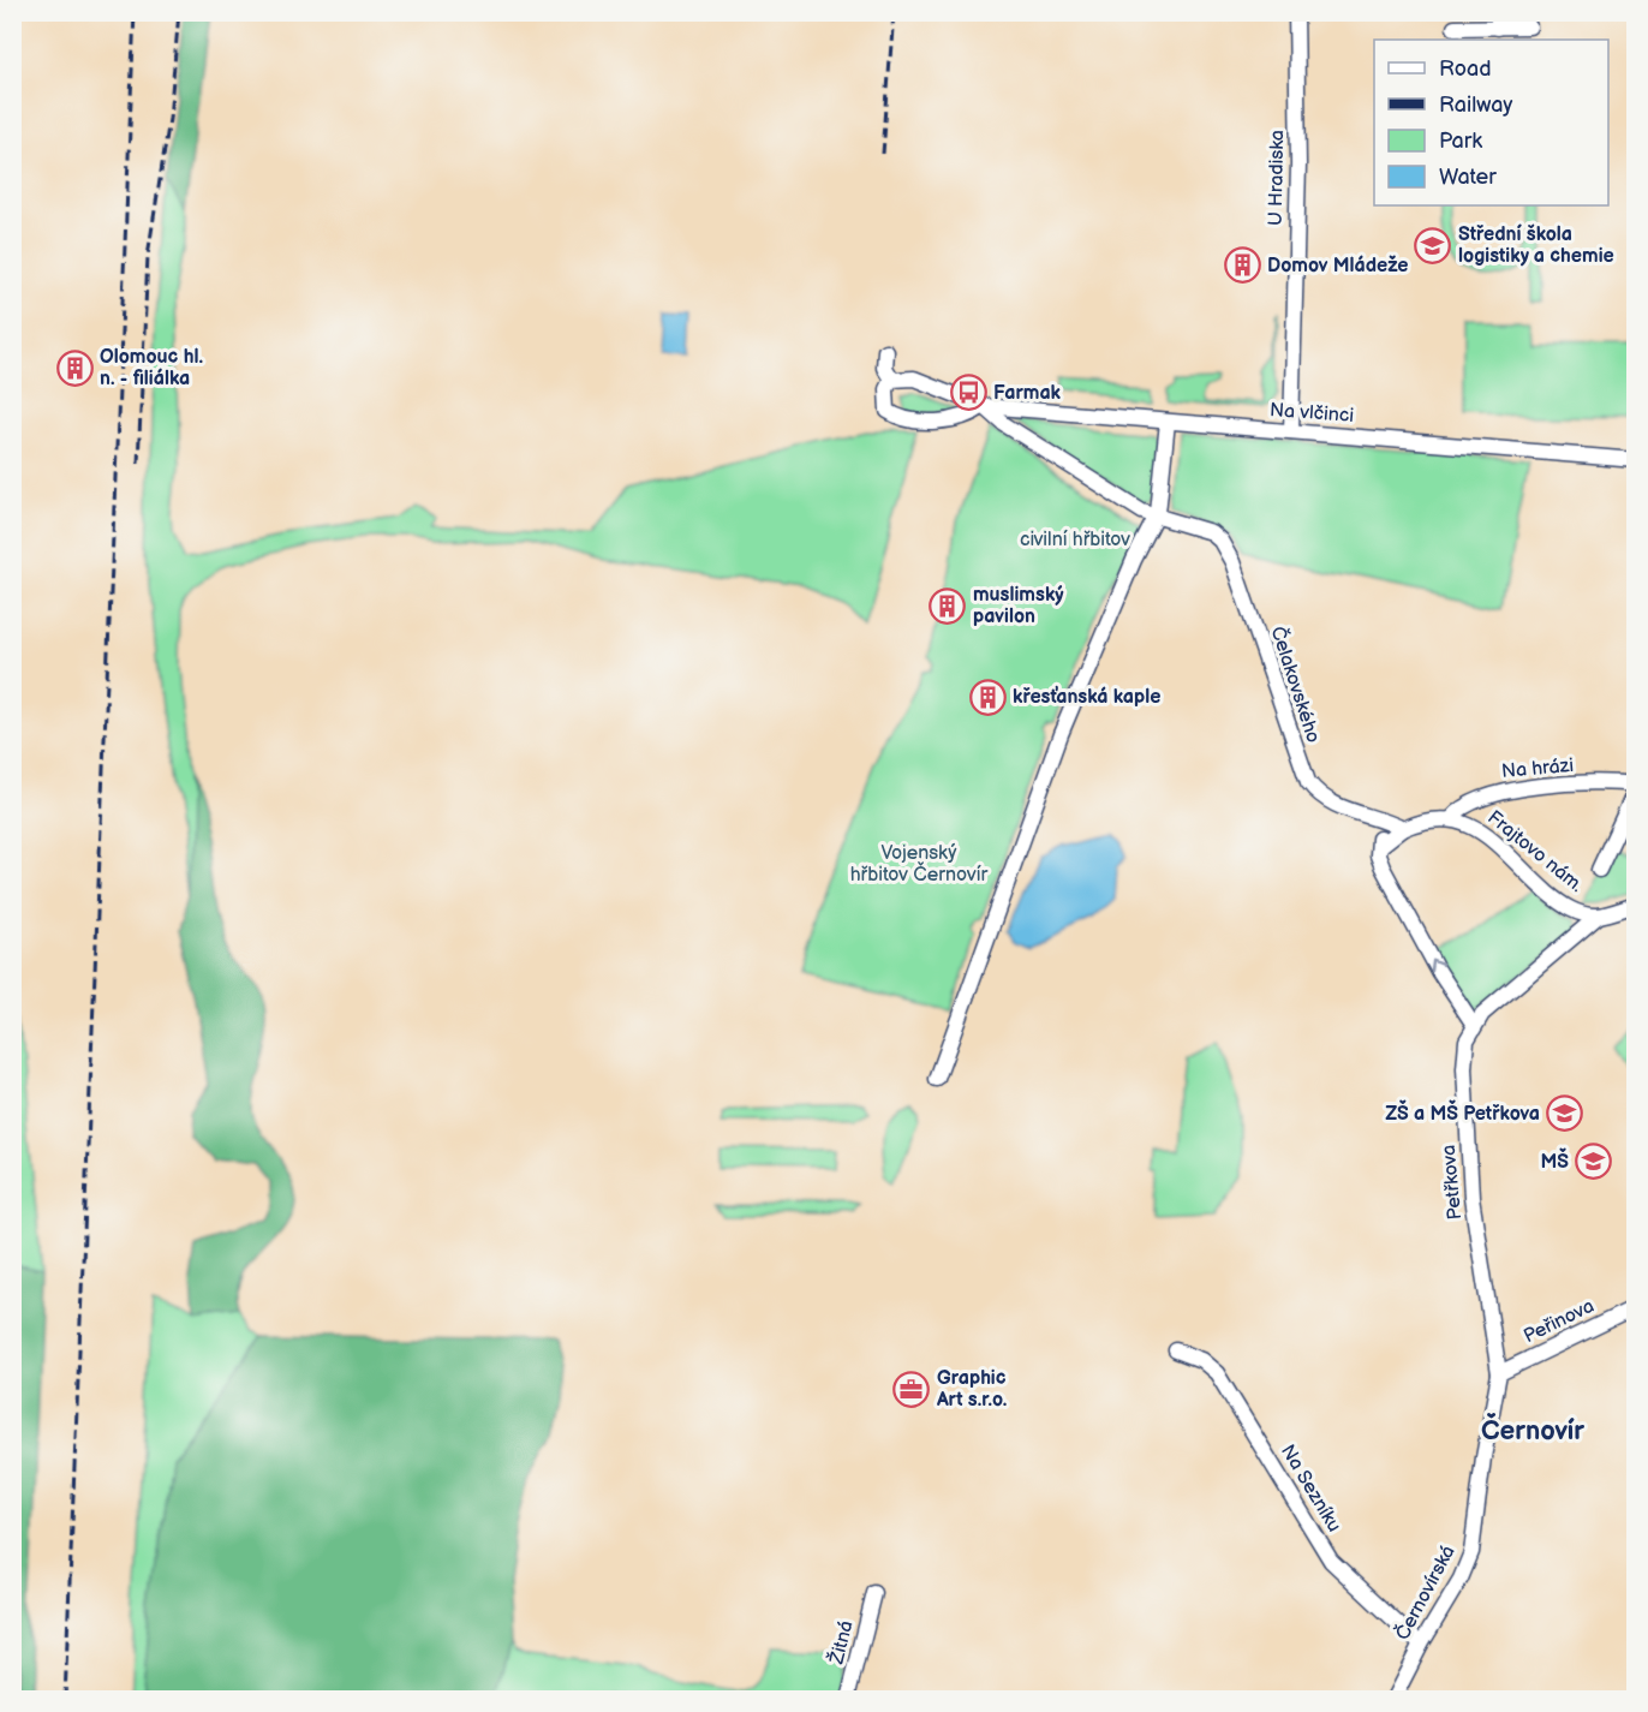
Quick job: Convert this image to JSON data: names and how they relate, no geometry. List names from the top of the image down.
{
  "streets": {
    "street": [
      "U Hradiska",
      "Na vlčinci",
      "Čelakovského",
      "Na hrázi",
      "Frajtovo nám.",
      "Petřkova",
      "Peřinova",
      "Na Sezníku",
      "Černovírská",
      "Žitná"
    ]
  },
  "crossings": [
    ["U Hradiska", "Na vlčinci"],
    ["Na vlčinci", "Čelakovského"],
    ["Na hrázi", "Frajtovo nám."],
    ["Petřkova", "Peřinova"],
    ["Petřkova", "Černovírská"],
    ["Peřinova", "Černovírská"],
    ["Na Sezníku", "Černovírská"]
  ],
  "districts": ["Černovír"],
  "parks": ["civilní hřbitov", "Vojenský hřbitov Černovír"],
  "places": {
    "school or university": ["Střední škola logistiky a chemie", "ZŠ a MŠ Petřkova", "MŠ"],
    "building": [
      "Domov Mládeže",
      "Olomouc hl. n. - filiálka",
      "muslimský pavilon",
      "křesťanská kaple"
    ],
    "bus stop": ["Farmak"],
    "office": ["Graphic Art s.r.o."]
  },
  "legend": [
    "Road",
    "Railway",
    "Park",
    "Water"
  ]
}
